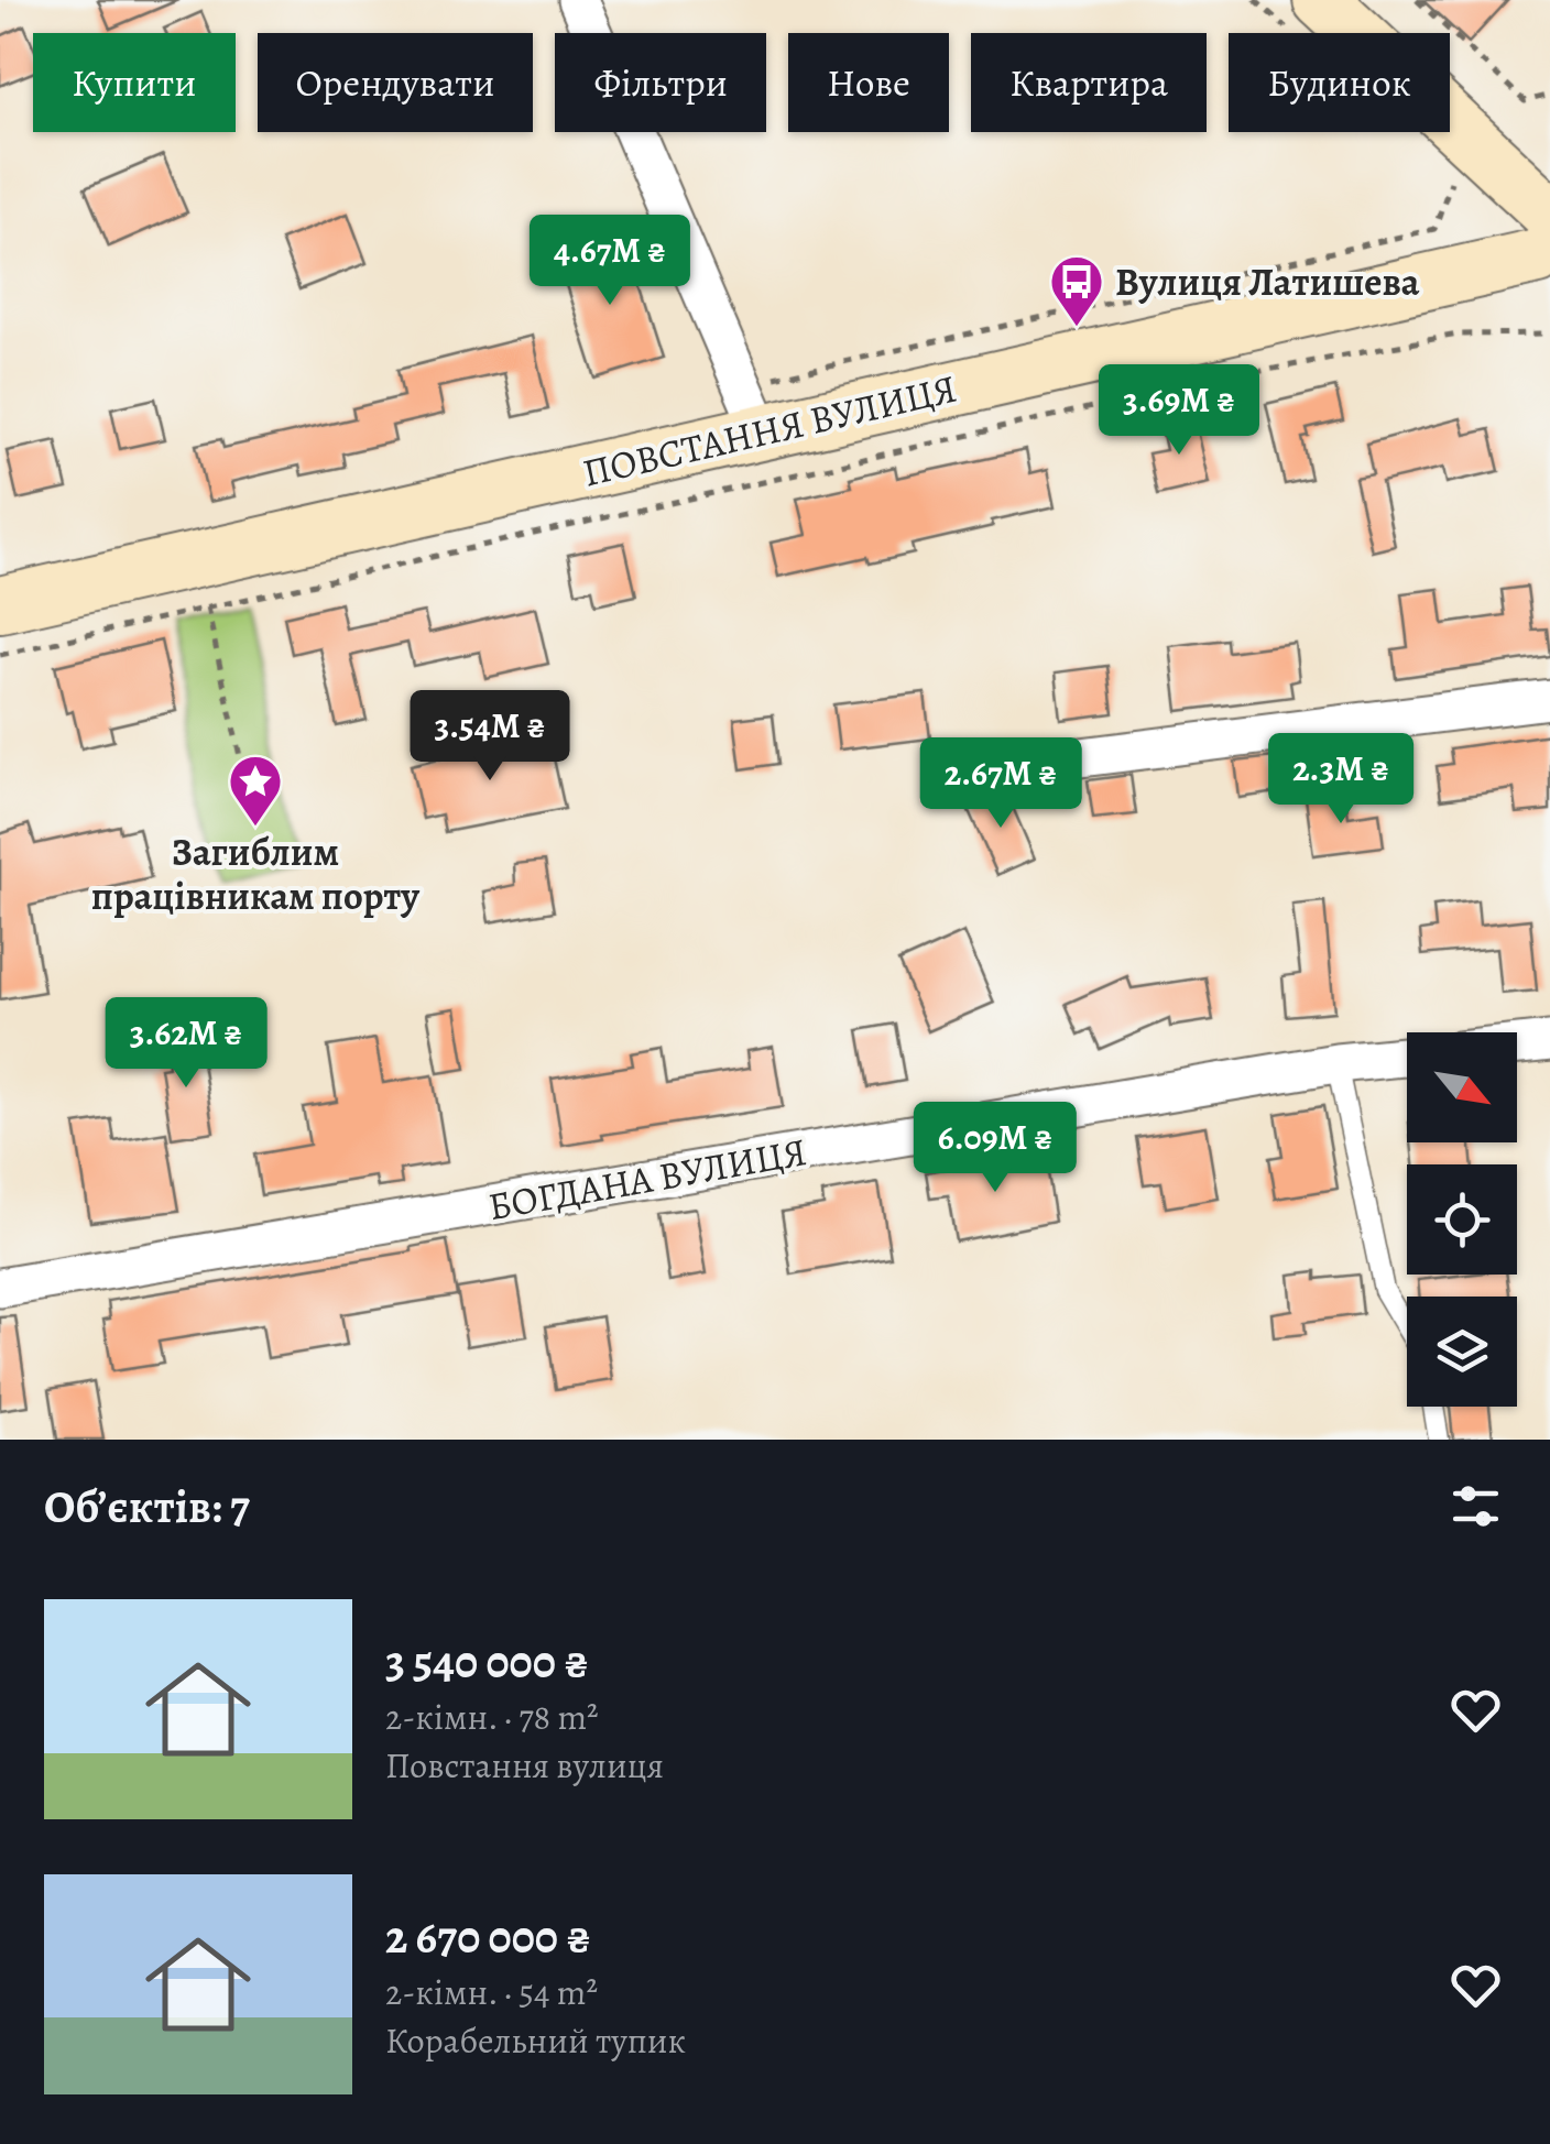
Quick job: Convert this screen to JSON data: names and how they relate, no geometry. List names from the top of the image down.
{
  "streets": {
    "street": ["ПОВСТАННЯ ВУЛИЦЯ", "БОГДАНА ВУЛИЦЯ"]
  },
  "places": {
    "bus stop": ["Вулиця Латишева"],
    "place": ["Загиблим працівникам порту"]
  },
  "north": "bottom right",
  "page": {
    "chip": [
      "Купити",
      "Орендувати",
      "Фільтри",
      "Нове",
      "Квартира",
      "Будинок"
    ],
    "price": [
      "4.67M ₴",
      "3.69M ₴",
      "3.54M ₴",
      "2.3M ₴",
      "2.67M ₴",
      "3.62M ₴",
      "6.09M ₴"
    ],
    "heading": "Об’єктів: 7",
    "list": [
      {
        "name": "3 540 000 ₴",
        "note": "2-кімн. · 78 m² · Повстання вулиця"
      },
      {
        "name": "2 670 000 ₴",
        "note": "2-кімн. · 54 m² · Корабельний тупик"
      }
    ]
  }
}
